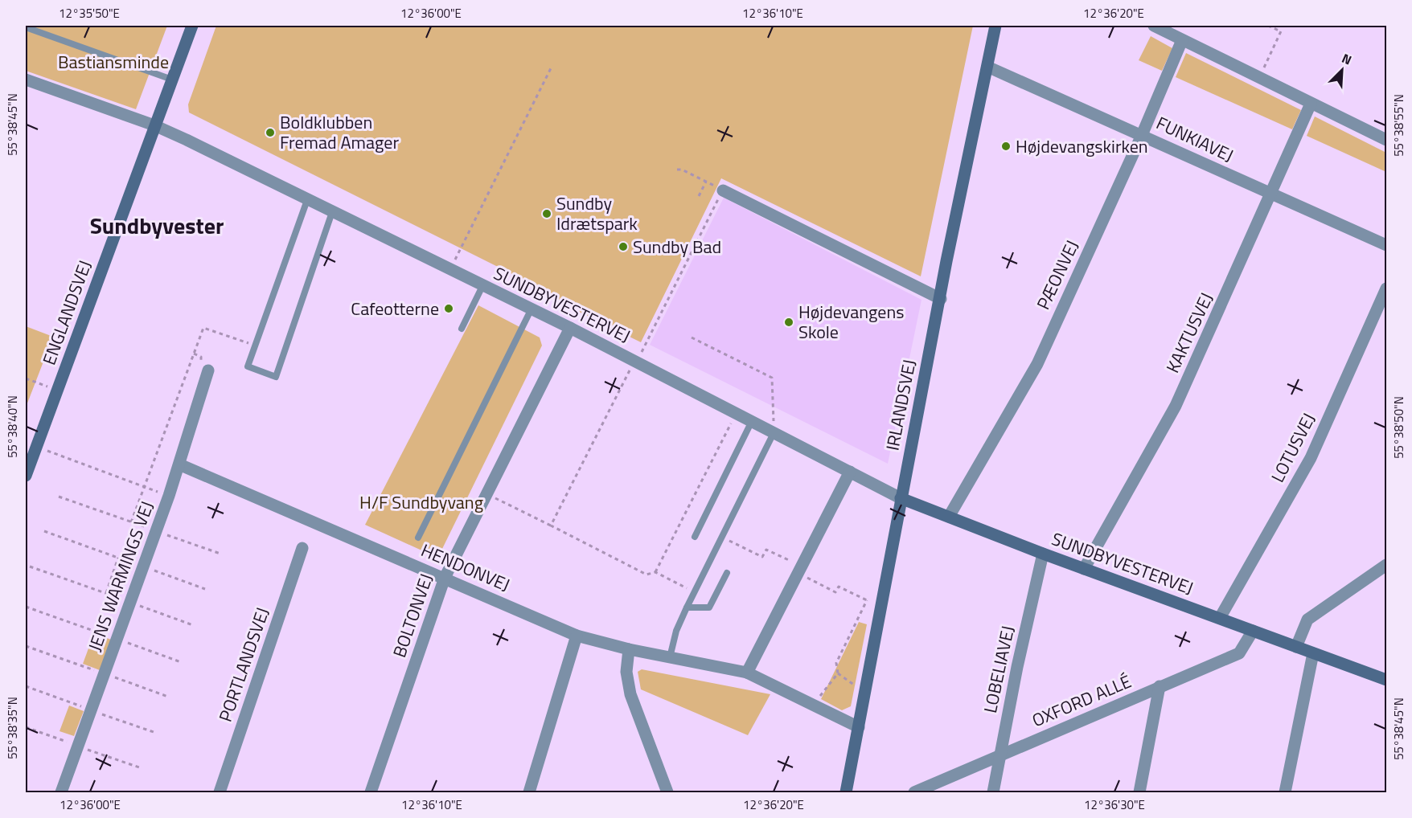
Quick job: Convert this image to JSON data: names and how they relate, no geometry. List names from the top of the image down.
{
  "streets": {
    "street": [
      "FUNKIAVEJ",
      "PÆONVEJ",
      "SUNDBYVESTERVEJ",
      "ENGLANDSVEJ",
      "KAKTUSVEJ",
      "IRLANDSVEJ",
      "LOTUSVEJ",
      "HENDONVEJ",
      "JENS WARMINGS VEJ",
      "BOLTONVEJ",
      "PORTLANDSVEJ",
      "LOBELIAVEJ",
      "OXFORD ALLÉ"
    ]
  },
  "crossings": [
    ["FUNKIAVEJ", "PÆONVEJ"],
    ["FUNKIAVEJ", "KAKTUSVEJ"],
    ["FUNKIAVEJ", "IRLANDSVEJ"],
    ["PÆONVEJ", "SUNDBYVESTERVEJ"],
    ["SUNDBYVESTERVEJ", "ENGLANDSVEJ"],
    ["SUNDBYVESTERVEJ", "KAKTUSVEJ"],
    ["SUNDBYVESTERVEJ", "IRLANDSVEJ"],
    ["SUNDBYVESTERVEJ", "LOTUSVEJ"],
    ["SUNDBYVESTERVEJ", "BOLTONVEJ"],
    ["SUNDBYVESTERVEJ", "LOBELIAVEJ"],
    ["SUNDBYVESTERVEJ", "OXFORD ALLÉ"],
    ["IRLANDSVEJ", "HENDONVEJ"],
    ["HENDONVEJ", "JENS WARMINGS VEJ"],
    ["HENDONVEJ", "BOLTONVEJ"],
    ["LOBELIAVEJ", "OXFORD ALLÉ"]
  ],
  "districts": ["Sundbyvester"],
  "parks": ["Bastiansminde", "H/F Sundbyvang"],
  "places": [
    "Boldklubben Fremad Amager",
    "Højdevangskirken",
    "Sundby Idrætspark",
    "Sundby Bad",
    "Cafeotterne",
    "Højdevangens Skole"
  ],
  "north": "top right",
  "coordinates": [
    "12°35'50\"E",
    "12°36'00\"E",
    "12°36'10\"E",
    "12°36'20\"E",
    "55°38'45\"N",
    "55°38'55\"N",
    "55°38'40\"N",
    "55°38'50\"N",
    "55°38'35\"N",
    "12°36'30\"E"
  ]
}
